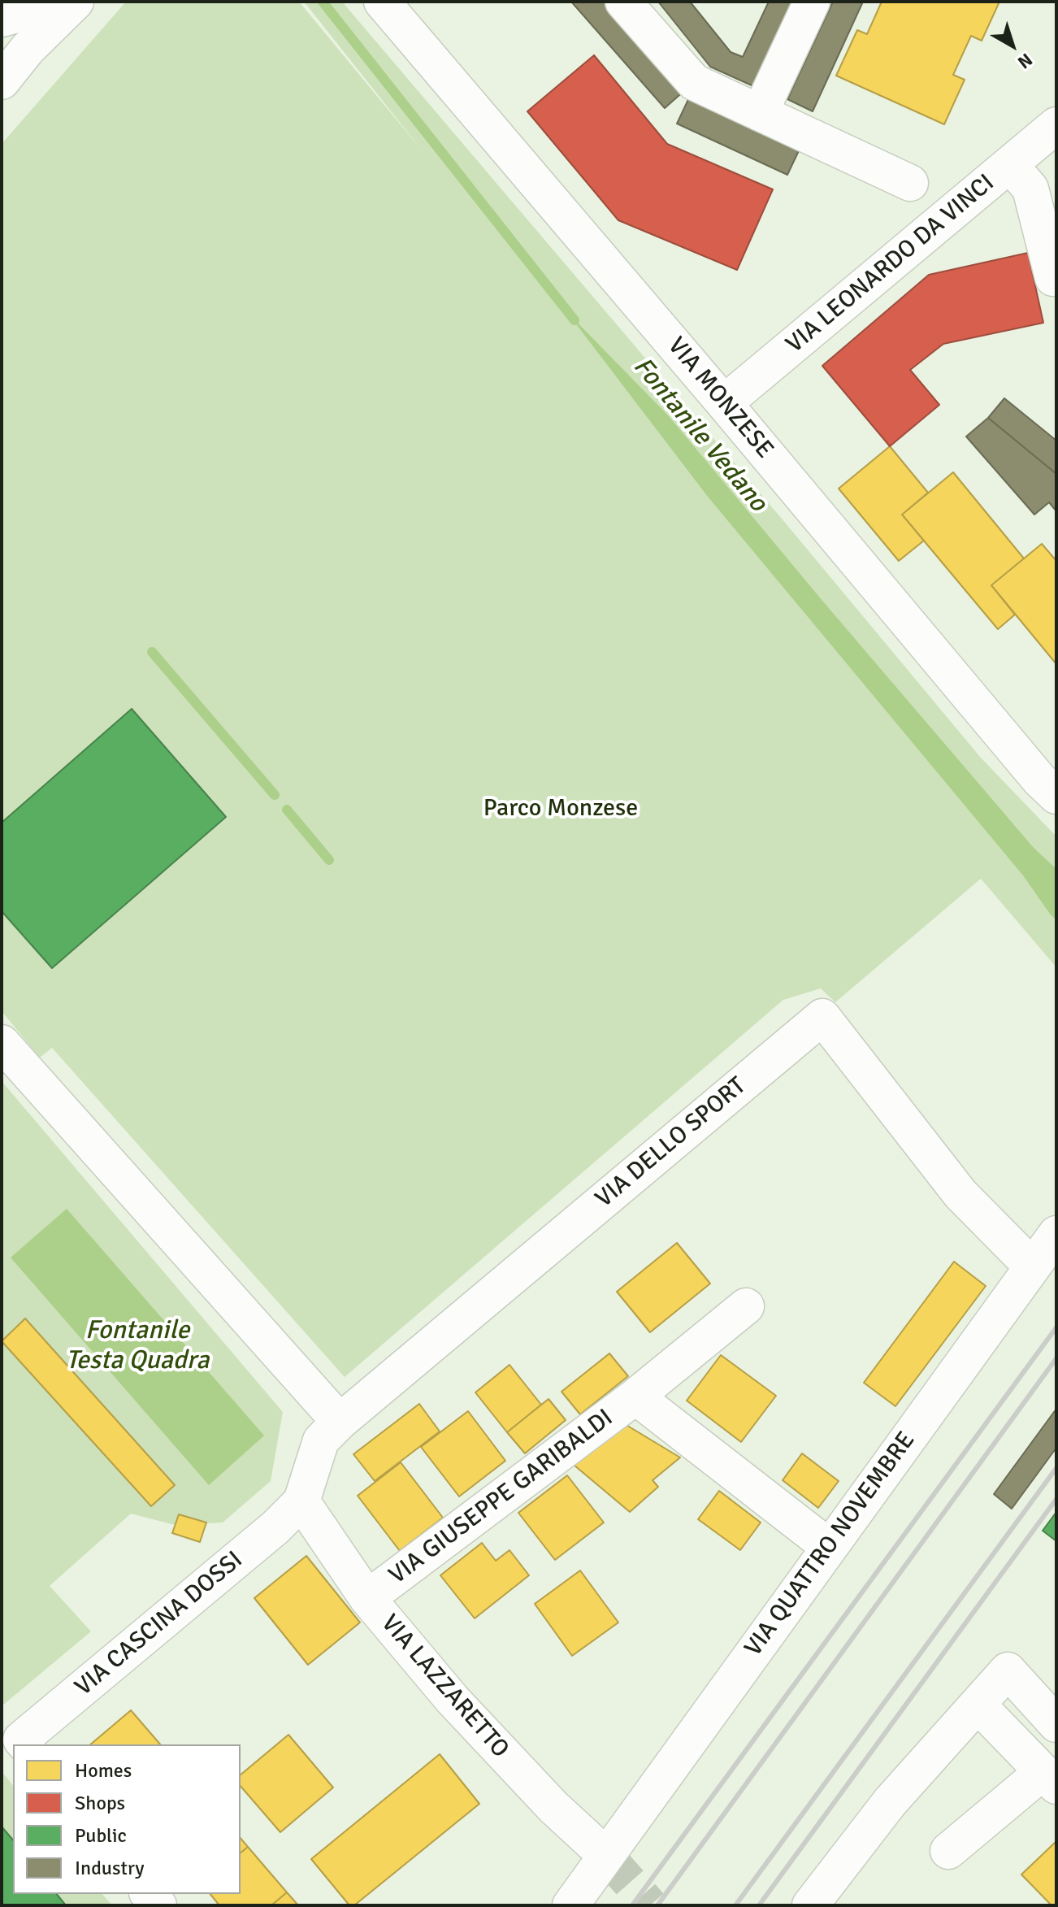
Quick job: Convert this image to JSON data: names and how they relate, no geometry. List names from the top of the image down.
{
  "streets": {
    "street": [
      "VIA LEONARDO DA VINCI",
      "VIA MONZESE",
      "VIA DELLO SPORT",
      "VIA GIUSEPPE GARIBALDI",
      "VIA QUATTRO NOVEMBRE",
      "VIA CASCINA DOSSI",
      "VIA LAZZARETTO"
    ]
  },
  "crossings": [
    ["VIA LEONARDO DA VINCI", "VIA MONZESE"],
    ["VIA DELLO SPORT", "VIA QUATTRO NOVEMBRE"],
    ["VIA DELLO SPORT", "VIA CASCINA DOSSI"],
    ["VIA DELLO SPORT", "VIA LAZZARETTO"],
    ["VIA GIUSEPPE GARIBALDI", "VIA QUATTRO NOVEMBRE"],
    ["VIA GIUSEPPE GARIBALDI", "VIA LAZZARETTO"],
    ["VIA QUATTRO NOVEMBRE", "VIA LAZZARETTO"],
    ["VIA CASCINA DOSSI", "VIA LAZZARETTO"]
  ],
  "water": ["Fontanile Vedano", "Fontanile Testa Quadra"],
  "parks": ["Parco Monzese"],
  "legend": [
    "Homes",
    "Shops",
    "Public",
    "Industry"
  ],
  "north": "bottom right"
}
